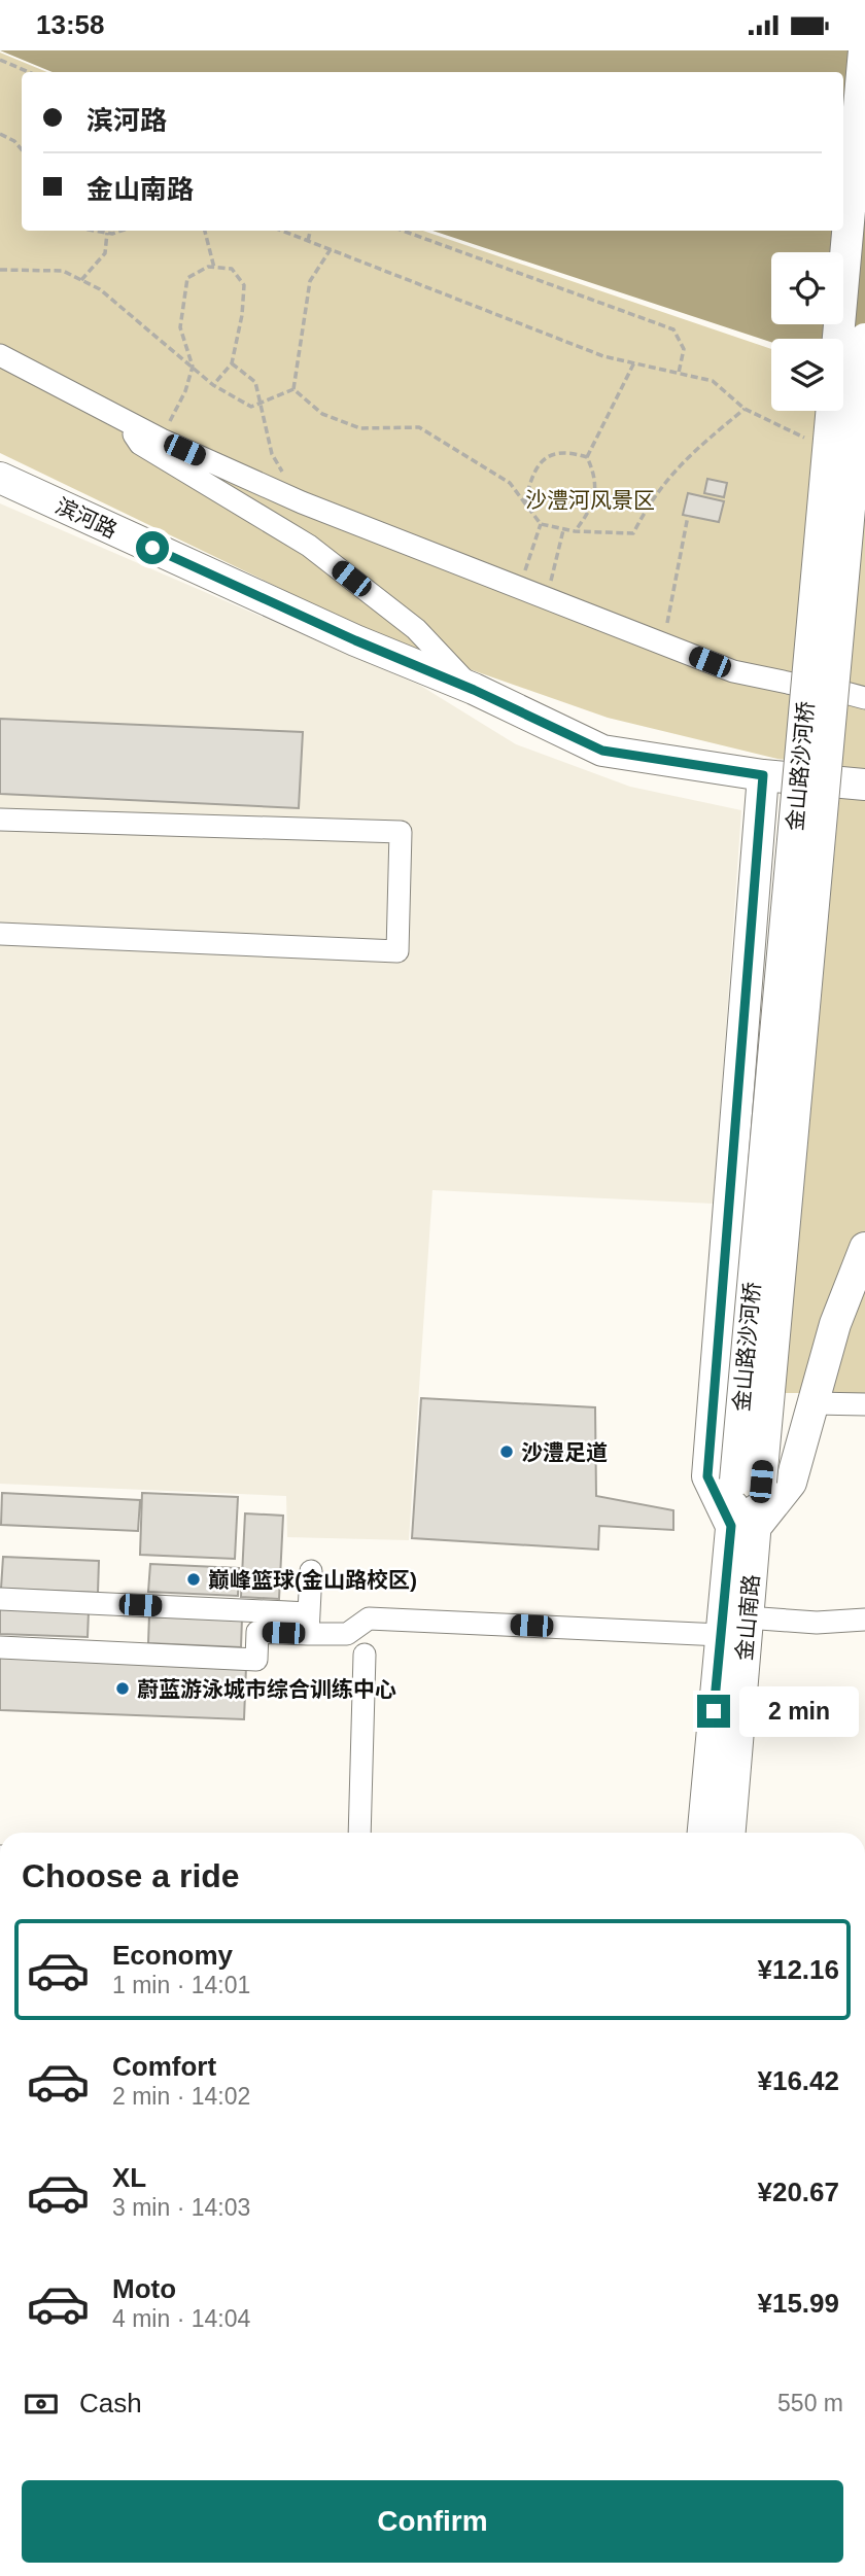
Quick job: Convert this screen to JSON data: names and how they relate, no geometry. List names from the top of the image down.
{
  "streets": {
    "main road": ["滨河路", "金山路沙河桥", "金山南路"]
  },
  "crossings": [
    ["金山路沙河桥", "金山南路"]
  ],
  "parks": ["沙澧河风景区"],
  "places": ["沙澧足道", "巅峰篮球(金山路校区)", "蔚蓝游泳城市综合训练中心"],
  "page": {
    "status": "13:58",
    "banner": ["滨河路", "金山南路"],
    "bubble": "2 min",
    "heading": "Choose a ride",
    "list": [
      {
        "name": "Economy",
        "note": "1 min · 14:01",
        "value": "¥12.16"
      },
      {
        "name": "Comfort",
        "note": "2 min · 14:02",
        "value": "¥16.42"
      },
      {
        "name": "XL",
        "note": "3 min · 14:03",
        "value": "¥20.67"
      },
      {
        "name": "Moto",
        "note": "4 min · 14:04",
        "value": "¥15.99"
      }
    ],
    "pay": ["Cash", "550 m"],
    "buttons": "Confirm"
  }
}
